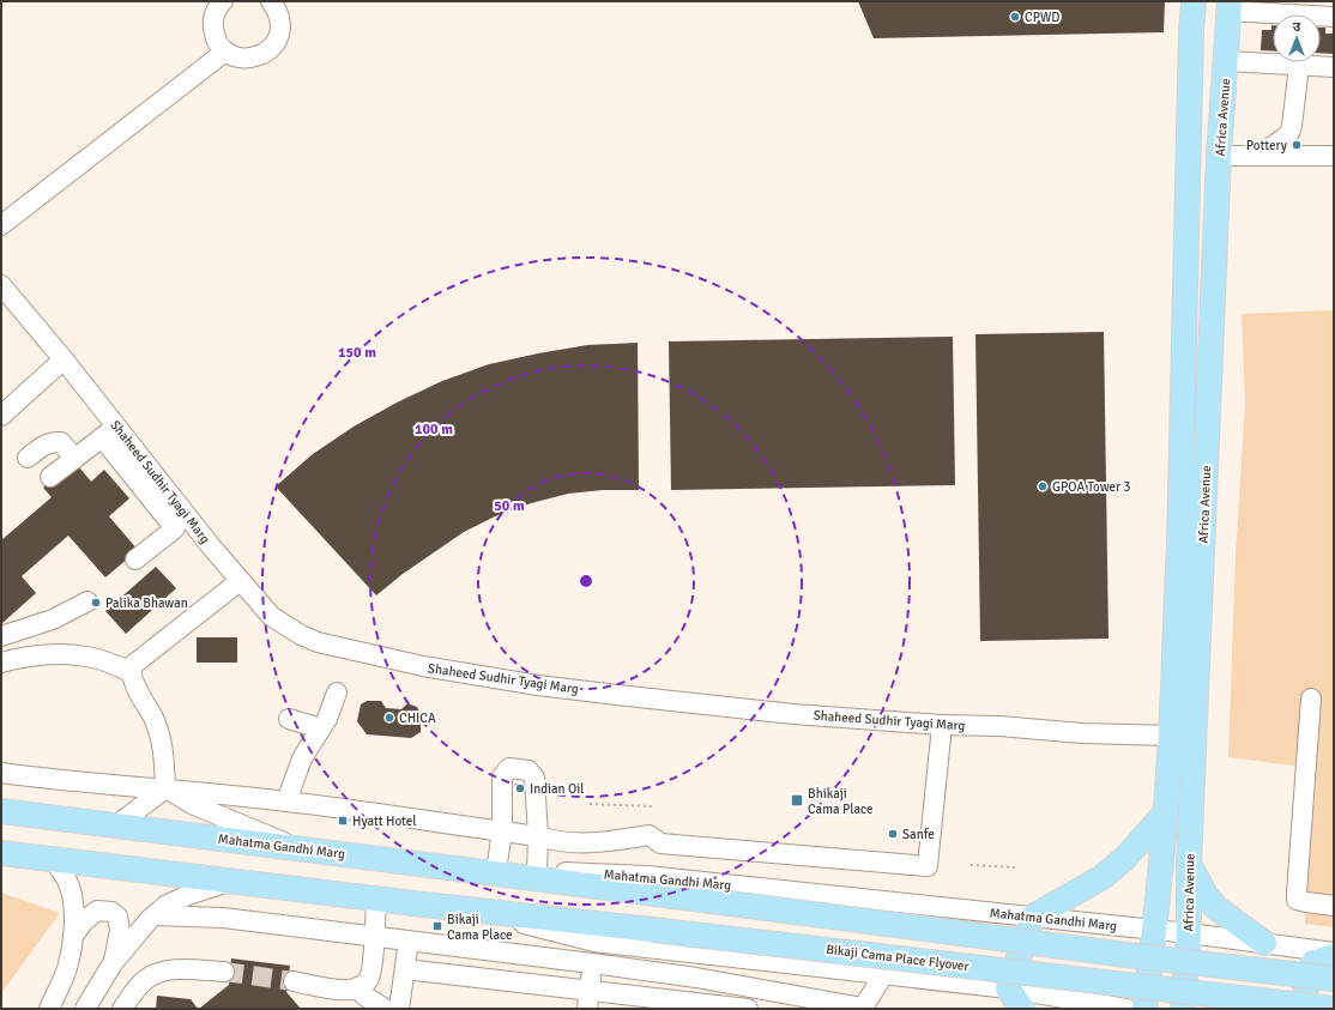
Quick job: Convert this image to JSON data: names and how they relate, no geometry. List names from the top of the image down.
{
  "streets": {
    "main road": ["Africa Avenue", "Mahatma Gandhi Marg", "Bikaji Cama Place Flyover"],
    "street": ["Shaheed Sudhir Tyagi Marg"]
  },
  "crossings": [
    ["Africa Avenue", "Shaheed Sudhir Tyagi Marg"],
    ["Africa Avenue", "Mahatma Gandhi Marg"]
  ],
  "places": {
    "other": [
      "CPWD",
      "Pottery",
      "GPOA Tower 3",
      "Palika Bhawan",
      "CHICA",
      "Indian Oil",
      "Sanfe"
    ],
    "transit": ["Bhikaji Cama Place", "Hyatt Hotel", "Bikaji Cama Place"]
  },
  "north": "top",
  "rings": ["150 m", "100 m", "50 m"]
}
